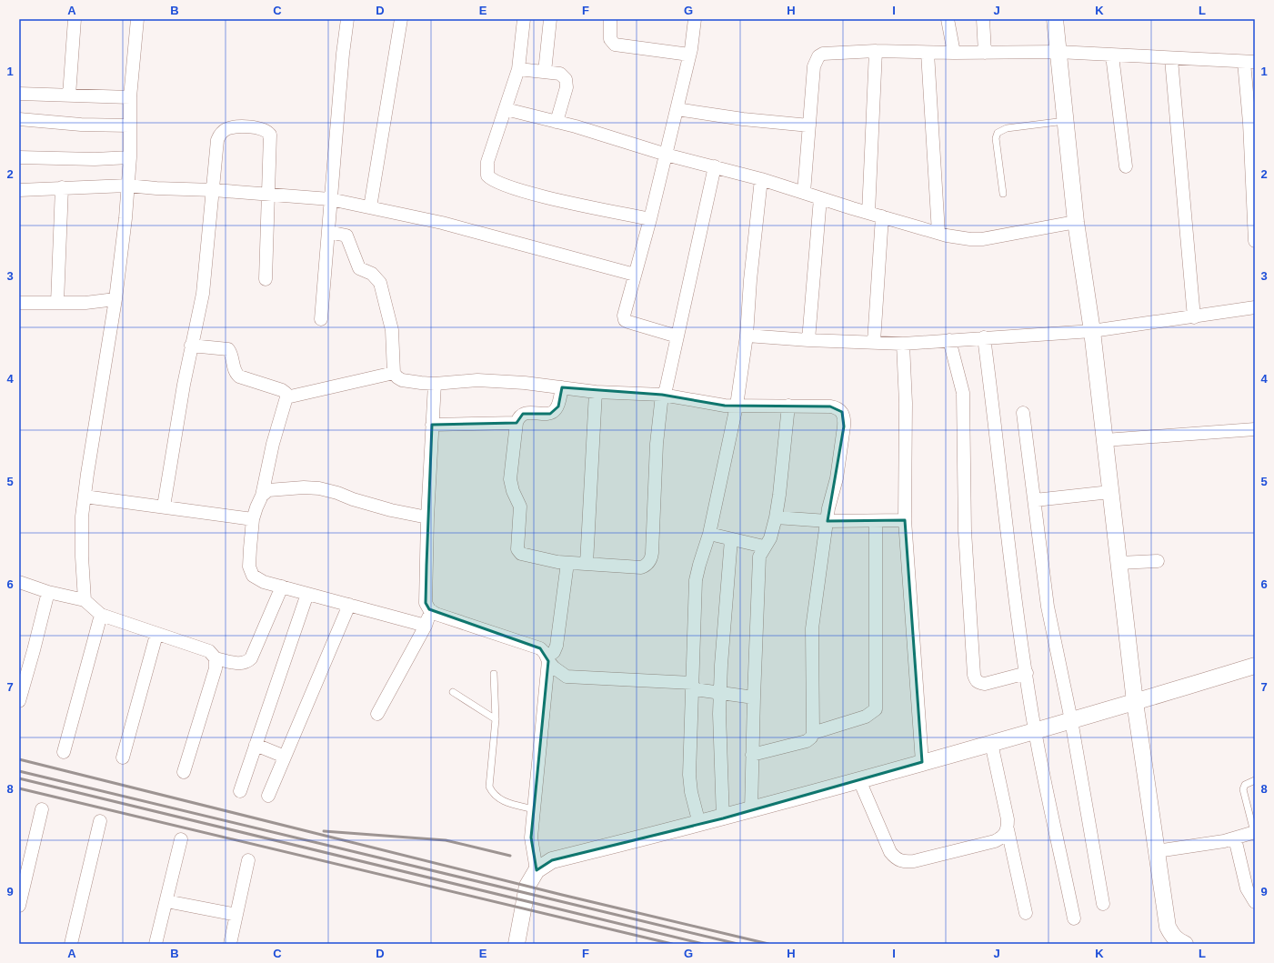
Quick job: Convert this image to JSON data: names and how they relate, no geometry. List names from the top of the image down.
{
  "grid": {
    "columns": [
      "A",
      "B",
      "C",
      "D",
      "E",
      "F",
      "G",
      "H",
      "I",
      "J",
      "K",
      "L"
    ],
    "rows": [
      "1",
      "2",
      "3",
      "4",
      "5",
      "6",
      "7",
      "8",
      "9"
    ]
  }
}
